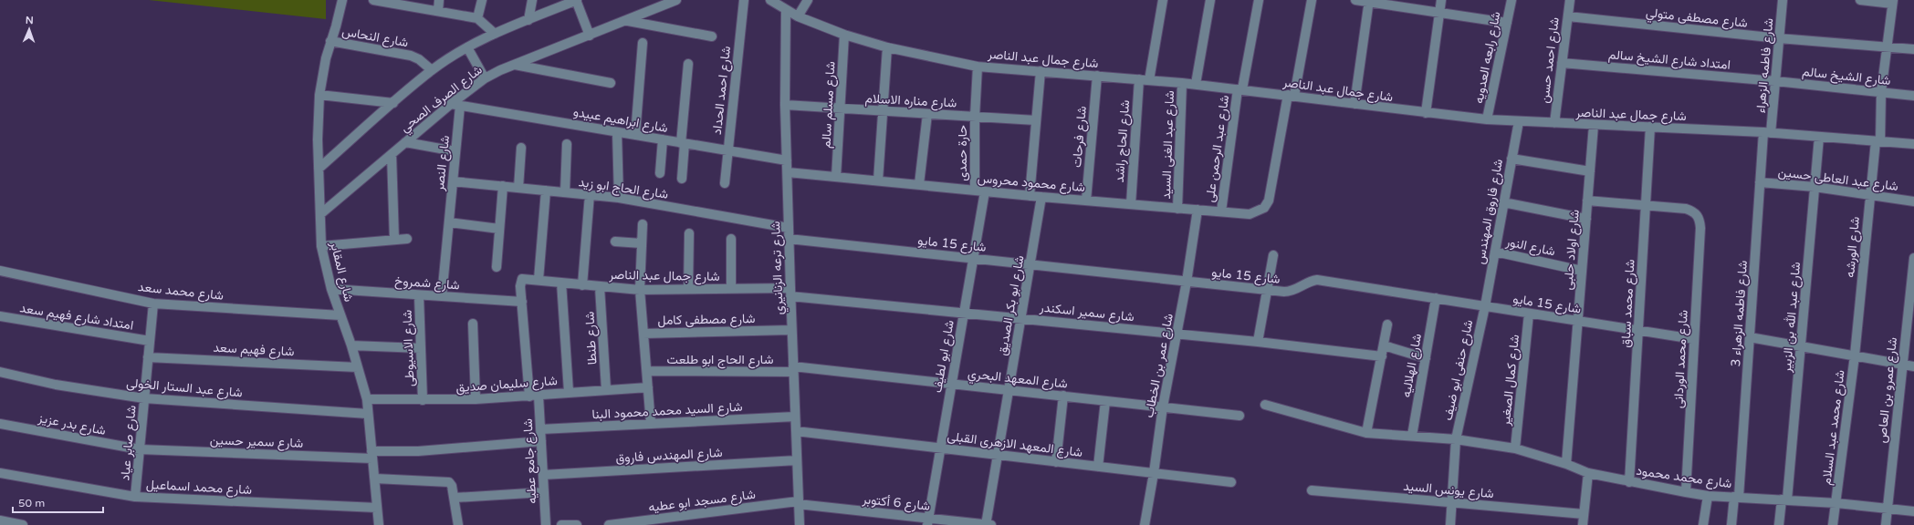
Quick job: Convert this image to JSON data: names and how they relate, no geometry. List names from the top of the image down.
{
  "streets": {
    "street": [
      "شارع مصطفى متولي",
      "شارع النحاس",
      "شارع رابعه العدويه",
      "شارع جمال عبد الناصر",
      "امتداد شارع الشيخ سالم",
      "شارع احمد حسن",
      "شارع فاطمه الزهراء",
      "شارع الشيخ سالم",
      "شارع احمد الحداد",
      "شارع الصرف الصحي",
      "شارع مناره الاسلام",
      "شارع مسلم سالم",
      "شارع ابراهيم عبيدو",
      "شارع فرحات",
      "شارع الحاج راشد",
      "شارع عبد الغنى السيد",
      "شارع عبد الرحمن على",
      "حارة حمدى",
      "شارع النصر",
      "شارع عبد العاطى حسين",
      "شارع محمود محروس",
      "شارع الحاج ابو زيد",
      "شارع فاروق المهندس",
      "شارع 15 مايو",
      "شارع النور",
      "شارع الورشه",
      "شارع اولاد حلبى",
      "شارع ترعه الزنانيري",
      "شارع المقابر",
      "شارع شمروخ",
      "شارع محمد سعد",
      "شارع محمد سباق",
      "شارع ابو بكر الصديق",
      "شارع سمير اسكندر",
      "شارع فاطمه الزهراء 3",
      "امتداد شارع فهيم سعد",
      "شارع عبد الله بن الزبير",
      "شارع مصطفى كامل",
      "شارع طنطا",
      "شارع الاسيوطى",
      "شارع فهيم سعد",
      "شارع ابو لطيف",
      "شارع الحاج ابو طلعت",
      "شارع محمد الوردانى",
      "شارع عمر بن الخطاب",
      "شارع الهلاليه",
      "شارع حنفى ابو ضيف",
      "شارع المعهد البحري",
      "شارع كمال الصغير",
      "شارع سليمان صديق",
      "شارع عبد الستار الخولى",
      "شارع عمرو بن العاص",
      "شارع السيد محمد محمود البنا",
      "شارع بدر عزيز",
      "شارع محمد عبد السلام",
      "شارع سمير حسين",
      "شارع صابر عياد",
      "شارع المعهد الازهرى القبلى",
      "شارع المهندس فاروق",
      "شارع جامع عطيه",
      "شارع محمد محمود",
      "شارع محمد اسماعيل",
      "شارع يونس السيد",
      "شارع مسجد ابو عطيه",
      "شارع 6 أكتوبر"
    ]
  },
  "crossings": [
    ["شارع مصطفى متولي", "شارع احمد حسن"],
    ["شارع مصطفى متولي", "شارع فاطمه الزهراء"],
    ["شارع مصطفى متولي", "شارع الورشه"],
    ["شارع النحاس", "شارع الصرف الصحي"],
    ["شارع النحاس", "شارع المقابر"],
    ["شارع رابعه العدويه", "شارع جمال عبد الناصر"],
    ["شارع جمال عبد الناصر", "شارع احمد حسن"],
    ["شارع جمال عبد الناصر", "شارع فاطمه الزهراء"],
    ["شارع جمال عبد الناصر", "شارع مسلم سالم"],
    ["شارع جمال عبد الناصر", "شارع فرحات"],
    ["شارع جمال عبد الناصر", "شارع الحاج راشد"],
    ["شارع جمال عبد الناصر", "شارع عبد الغنى السيد"],
    ["شارع جمال عبد الناصر", "شارع عبد الرحمن على"],
    ["شارع جمال عبد الناصر", "حارة حمدى"],
    ["شارع جمال عبد الناصر", "شارع محمود محروس"],
    ["شارع جمال عبد الناصر", "شارع فاروق المهندس"],
    ["شارع جمال عبد الناصر", "شارع الورشه"],
    ["شارع جمال عبد الناصر", "شارع اولاد حلبى"],
    ["شارع جمال عبد الناصر", "شارع ترعه الزنانيري"],
    ["شارع جمال عبد الناصر", "شارع شمروخ"],
    ["شارع جمال عبد الناصر", "شارع محمد سباق"],
    ["شارع جمال عبد الناصر", "شارع سمير اسكندر"],
    ["شارع جمال عبد الناصر", "شارع فاطمه الزهراء 3"],
    ["شارع جمال عبد الناصر", "شارع عبد الله بن الزبير"],
    ["شارع جمال عبد الناصر", "شارع طنطا"],
    ["شارع جمال عبد الناصر", "شارع جامع عطيه"],
    ["امتداد شارع الشيخ سالم", "شارع احمد حسن"],
    ["امتداد شارع الشيخ سالم", "شارع فاطمه الزهراء"],
    ["امتداد شارع الشيخ سالم", "شارع الشيخ سالم"],
    ["شارع فاطمه الزهراء", "شارع الشيخ سالم"],
    ["شارع فاطمه الزهراء", "شارع فاطمه الزهراء 3"],
    ["شارع الشيخ سالم", "شارع الورشه"],
    ["شارع احمد الحداد", "شارع ابراهيم عبيدو"],
    ["شارع الصرف الصحي", "شارع ابراهيم عبيدو"],
    ["شارع الصرف الصحي", "شارع النصر"],
    ["شارع الصرف الصحي", "شارع المقابر"],
    ["شارع مناره الاسلام", "شارع مسلم سالم"],
    ["شارع مناره الاسلام", "حارة حمدى"],
    ["شارع مناره الاسلام", "شارع ترعه الزنانيري"],
    ["شارع مسلم سالم", "شارع محمود محروس"],
    ["شارع ابراهيم عبيدو", "شارع النصر"],
    ["شارع ابراهيم عبيدو", "شارع ترعه الزنانيري"],
    ["شارع فرحات", "شارع محمود محروس"],
    ["شارع الحاج راشد", "شارع محمود محروس"],
    ["شارع عبد الغنى السيد", "شارع محمود محروس"],
    ["شارع عبد الرحمن على", "شارع محمود محروس"],
    ["حارة حمدى", "شارع محمود محروس"],
    ["حارة حمدى", "شارع ابو لطيف"],
    ["شارع النصر", "شارع الحاج ابو زيد"],
    ["شارع النصر", "شارع شمروخ"],
    ["شارع عبد العاطى حسين", "شارع الورشه"],
    ["شارع عبد العاطى حسين", "شارع فاطمه الزهراء 3"],
    ["شارع عبد العاطى حسين", "شارع عبد الله بن الزبير"],
    ["شارع محمود محروس", "شارع ترعه الزنانيري"],
    ["شارع محمود محروس", "شارع ابو بكر الصديق"],
    ["شارع محمود محروس", "شارع ابو لطيف"],
    ["شارع محمود محروس", "شارع عمر بن الخطاب"],
    ["شارع الحاج ابو زيد", "شارع ترعه الزنانيري"],
    ["شارع فاروق المهندس", "شارع 15 مايو"],
    ["شارع فاروق المهندس", "شارع النور"],
    ["شارع فاروق المهندس", "شارع حنفى ابو ضيف"],
    ["شارع 15 مايو", "شارع اولاد حلبى"],
    ["شارع 15 مايو", "شارع ترعه الزنانيري"],
    ["شارع 15 مايو", "شارع محمد سباق"],
    ["شارع 15 مايو", "شارع ابو بكر الصديق"],
    ["شارع 15 مايو", "شارع ابو لطيف"],
    ["شارع 15 مايو", "شارع محمد الوردانى"],
    ["شارع 15 مايو", "شارع عمر بن الخطاب"],
    ["شارع 15 مايو", "شارع الهلاليه"],
    ["شارع 15 مايو", "شارع حنفى ابو ضيف"],
    ["شارع 15 مايو", "شارع كمال الصغير"],
    ["شارع النور", "شارع اولاد حلبى"],
    ["شارع الورشه", "شارع محمد عبد السلام"],
    ["شارع اولاد حلبى", "شارع محمد محمود"],
    ["شارع ترعه الزنانيري", "شارع سمير اسكندر"],
    ["شارع ترعه الزنانيري", "شارع مصطفى كامل"],
    ["شارع ترعه الزنانيري", "شارع الحاج ابو طلعت"],
    ["شارع ترعه الزنانيري", "شارع المعهد البحري"],
    ["شارع ترعه الزنانيري", "شارع السيد محمد محمود البنا"],
    ["شارع ترعه الزنانيري", "شارع المعهد الازهرى القبلى"],
    ["شارع ترعه الزنانيري", "شارع المهندس فاروق"],
    ["شارع ترعه الزنانيري", "شارع مسجد ابو عطيه"],
    ["شارع ترعه الزنانيري", "شارع 6 أكتوبر"],
    ["شارع المقابر", "شارع شمروخ"],
    ["شارع المقابر", "شارع محمد سعد"],
    ["شارع المقابر", "شارع فهيم سعد"],
    ["شارع المقابر", "شارع سليمان صديق"],
    ["شارع المقابر", "شارع عبد الستار الخولى"],
    ["شارع المقابر", "شارع سمير حسين"],
    ["شارع المقابر", "شارع محمد اسماعيل"],
    ["شارع شمروخ", "شارع الاسيوطى"],
    ["شارع شمروخ", "شارع جامع عطيه"],
    ["شارع محمد سعد", "شارع صابر عياد"],
    ["شارع محمد سباق", "شارع محمد الوردانى"],
    ["شارع محمد سباق", "شارع محمد محمود"],
    ["شارع ابو بكر الصديق", "شارع سمير اسكندر"],
    ["شارع ابو بكر الصديق", "شارع المعهد البحري"],
    ["شارع ابو بكر الصديق", "شارع المعهد الازهرى القبلى"],
    ["شارع ابو بكر الصديق", "شارع 6 أكتوبر"],
    ["شارع سمير اسكندر", "شارع ابو لطيف"],
    ["شارع سمير اسكندر", "شارع عمر بن الخطاب"],
    ["شارع فاطمه الزهراء 3", "شارع محمد محمود"],
    ["امتداد شارع فهيم سعد", "شارع صابر عياد"],
    ["شارع عبد الله بن الزبير", "شارع محمد محمود"],
    ["شارع طنطا", "شارع سليمان صديق"],
    ["شارع الاسيوطى", "شارع سليمان صديق"],
    ["شارع فهيم سعد", "شارع صابر عياد"],
    ["شارع ابو لطيف", "شارع المعهد البحري"],
    ["شارع ابو لطيف", "شارع المعهد الازهرى القبلى"],
    ["شارع ابو لطيف", "شارع 6 أكتوبر"],
    ["شارع الحاج ابو طلعت", "شارع المعهد البحري"],
    ["شارع محمد الوردانى", "شارع محمد محمود"],
    ["شارع عمر بن الخطاب", "شارع المعهد البحري"],
    ["شارع عمر بن الخطاب", "شارع المعهد الازهرى القبلى"],
    ["شارع الهلاليه", "شارع محمد محمود"],
    ["شارع حنفى ابو ضيف", "شارع محمد محمود"],
    ["شارع حنفى ابو ضيف", "شارع يونس السيد"],
    ["شارع كمال الصغير", "شارع محمد محمود"],
    ["شارع سليمان صديق", "شارع جامع عطيه"],
    ["شارع عبد الستار الخولى", "شارع صابر عياد"],
    ["شارع عمرو بن العاص", "شارع محمد محمود"],
    ["شارع السيد محمد محمود البنا", "شارع جامع عطيه"],
    ["شارع بدر عزيز", "شارع سمير حسين"],
    ["شارع بدر عزيز", "شارع صابر عياد"],
    ["شارع محمد عبد السلام", "شارع محمد محمود"],
    ["شارع سمير حسين", "شارع صابر عياد"],
    ["شارع صابر عياد", "شارع محمد اسماعيل"],
    ["شارع المهندس فاروق", "شارع جامع عطيه"],
    ["شارع مسجد ابو عطيه", "شارع 6 أكتوبر"]
  ],
  "scale_bar": "50 m",
  "north": "top"
}
